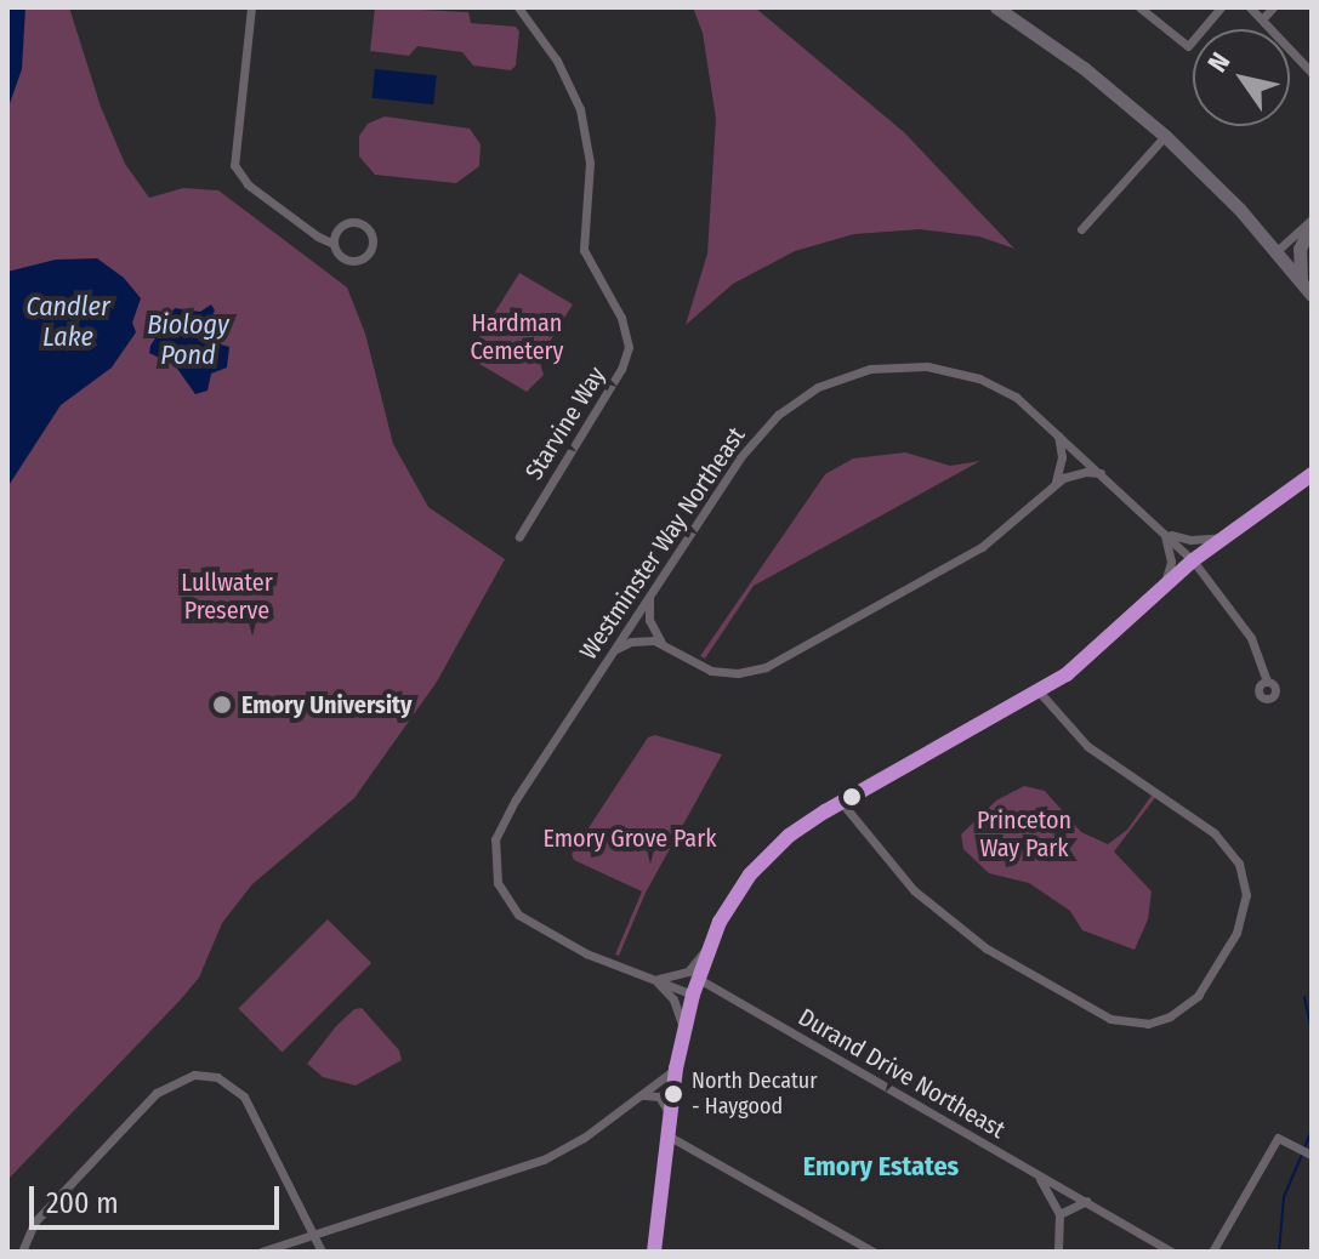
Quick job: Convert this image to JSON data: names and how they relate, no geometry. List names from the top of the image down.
{
  "streets": {
    "street": ["Starvine Way", "Westminster Way Northeast", "Durand Drive Northeast"]
  },
  "districts": ["Emory Estates"],
  "water": ["Candler Lake", "Biology Pond"],
  "parks": [
    "Hardman Cemetery",
    "Lullwater Preserve",
    "Princeton Way Park",
    "Emory Grove Park"
  ],
  "places": ["Emory University", "North Decatur - Haygood"],
  "scale_bar": "200 m",
  "north": "top left"
}
